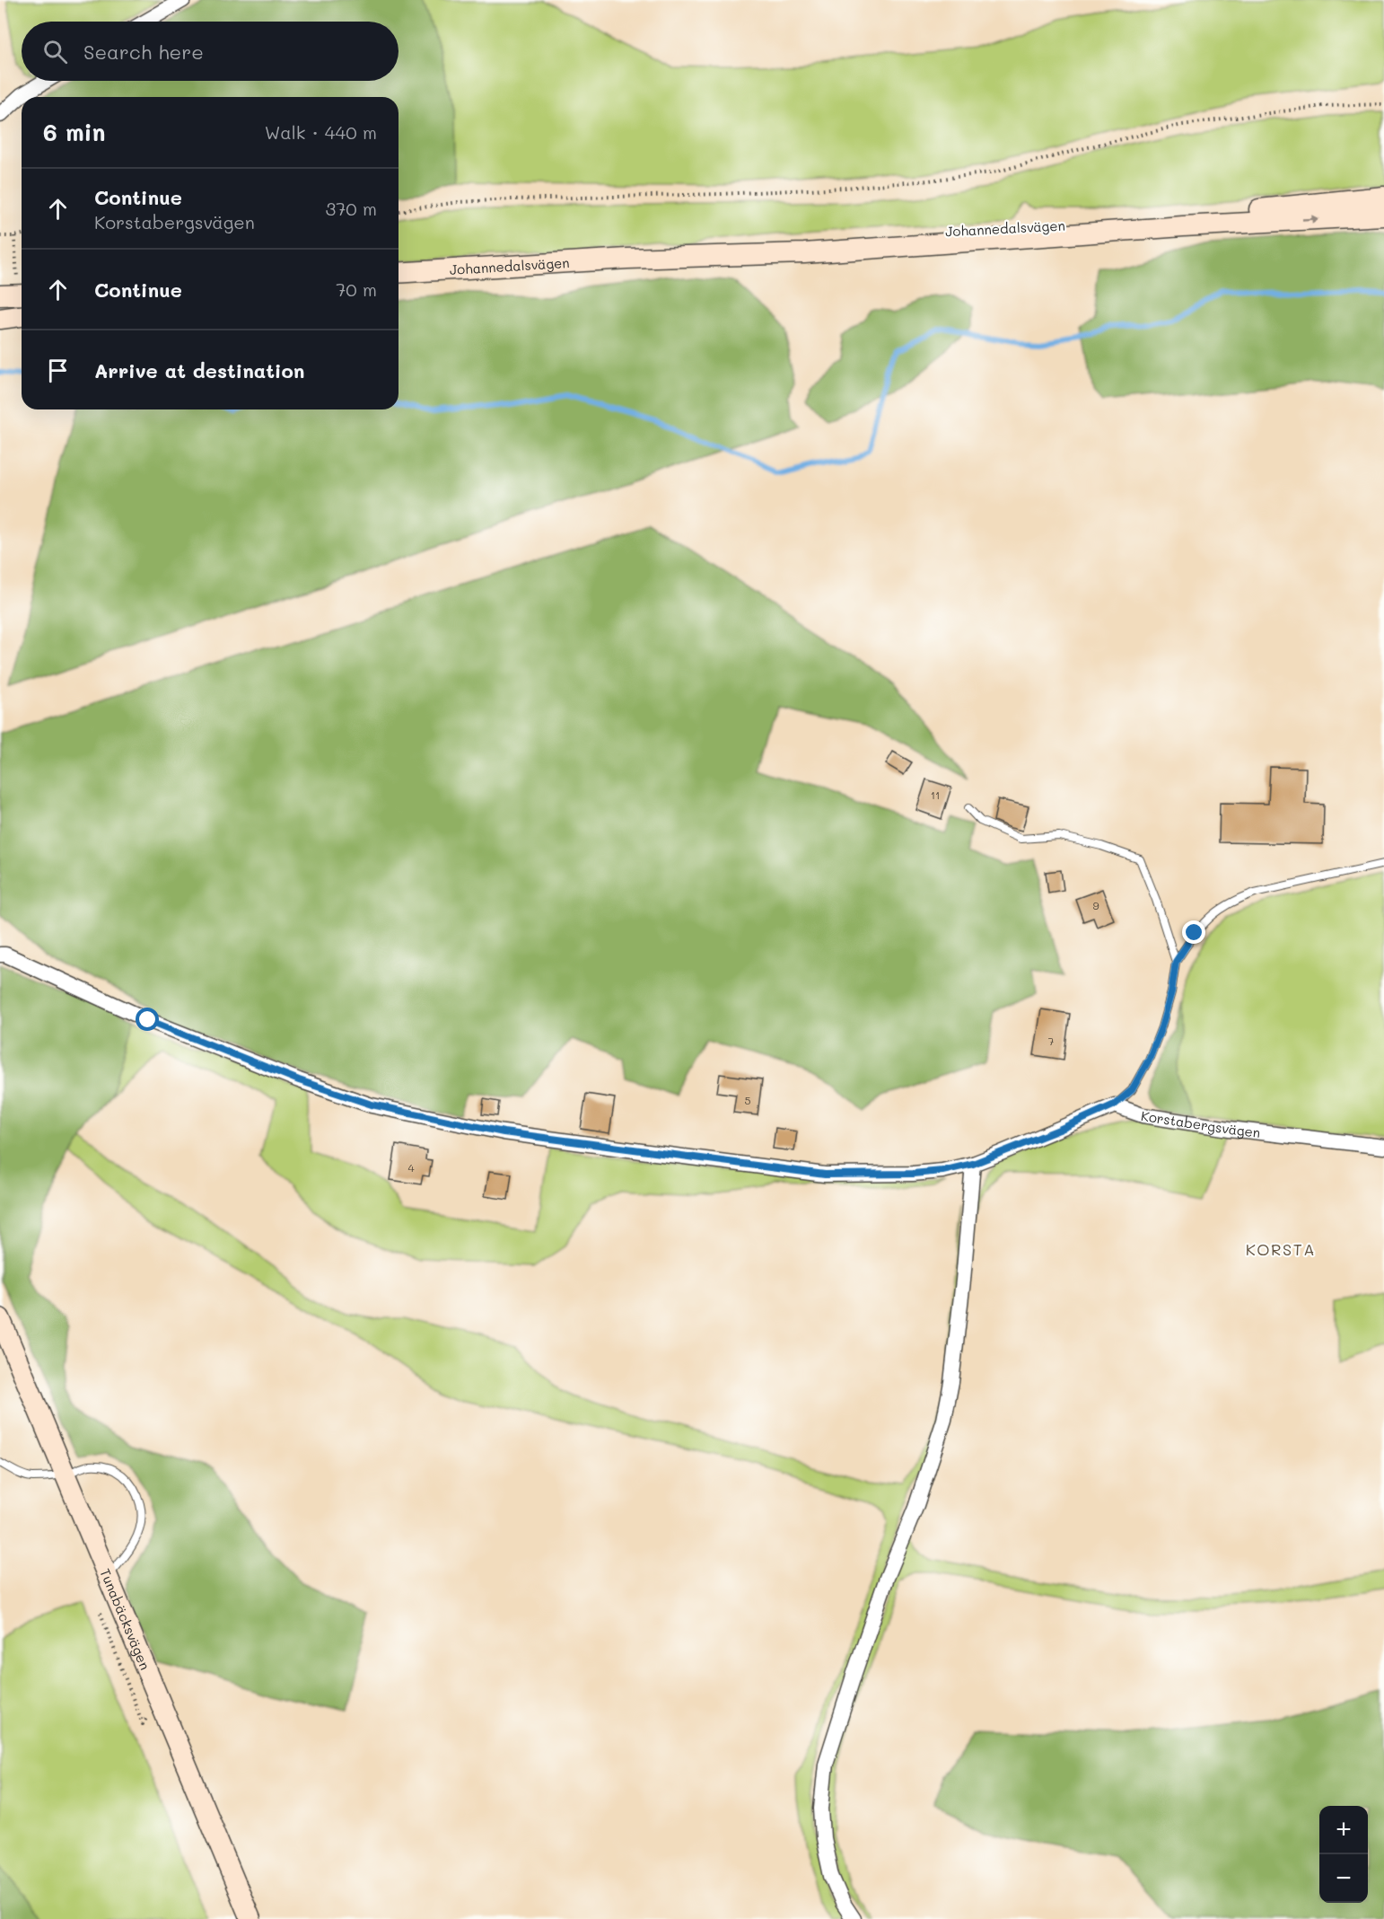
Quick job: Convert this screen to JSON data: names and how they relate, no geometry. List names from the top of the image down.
{
  "streets": {
    "main road": ["Johannedalsvägen", "Tunabäcksvägen"],
    "street": ["Korstabergsvägen"]
  },
  "districts": ["KORSTA"],
  "house_numbers": [
    "11",
    "9",
    "7",
    "5",
    "4"
  ],
  "page": {
    "search": "Search here",
    "heading": ["6 min", "Walk · 440 m"],
    "list": [
      ["Continue", "Korstabergsvägen", "370 m"],
      ["Continue", "70 m"],
      "Arrive at destination"
    ],
    "map_buttons": ["+", "−"]
  }
}
